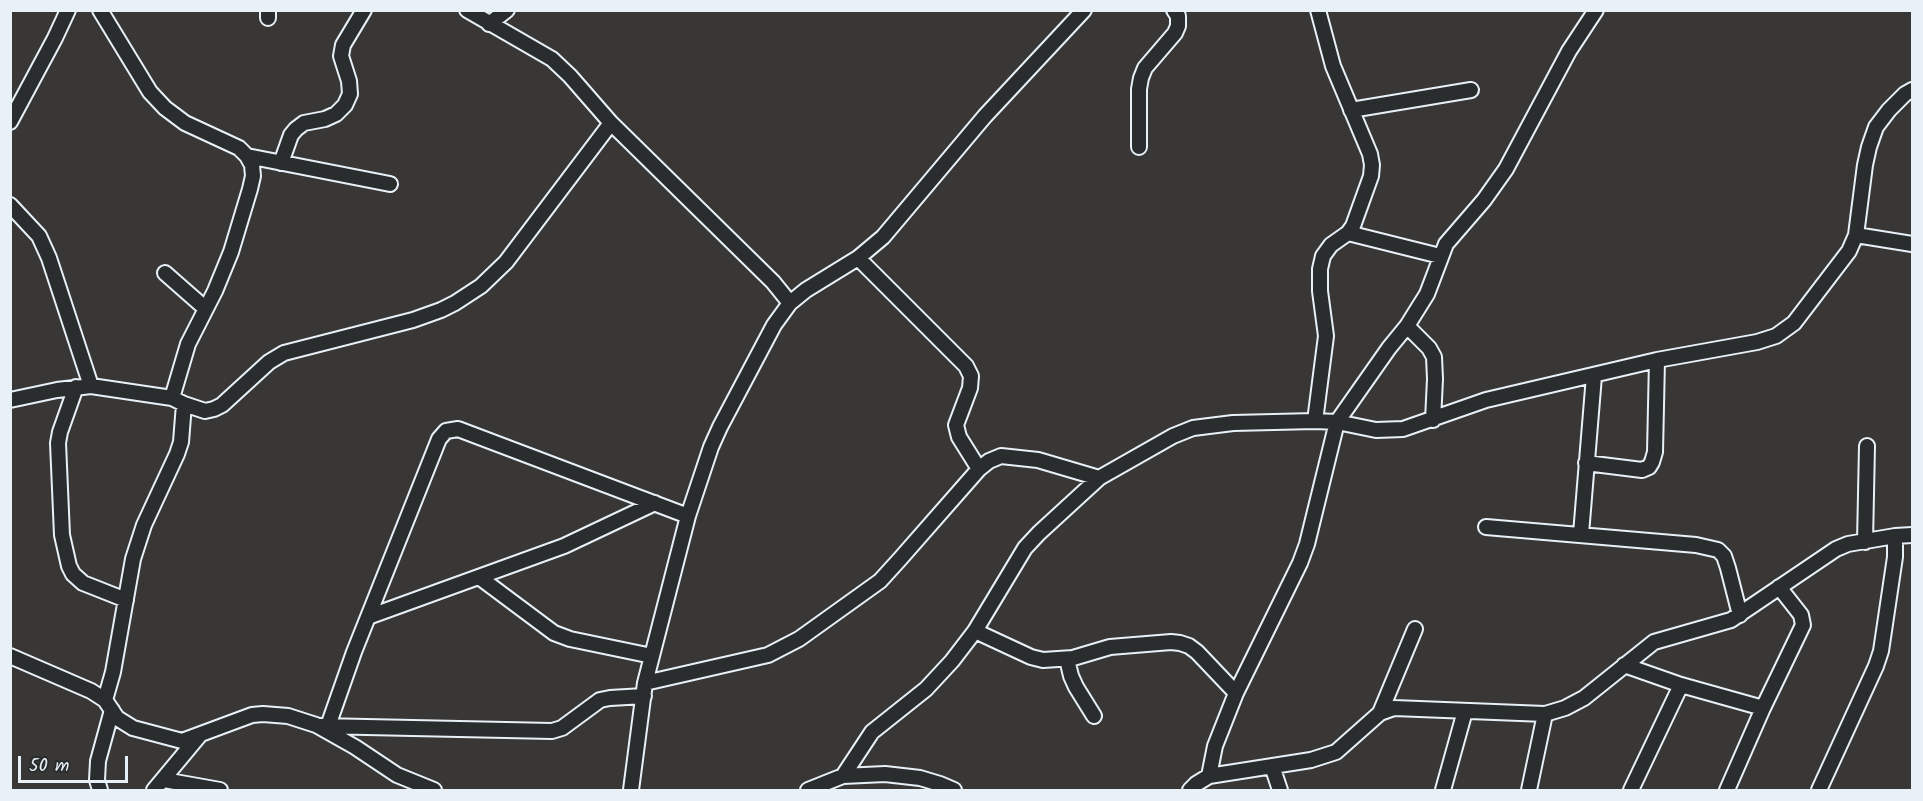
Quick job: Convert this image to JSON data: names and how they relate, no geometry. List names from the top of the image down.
{
  "scale_bar": "50 m"
}
